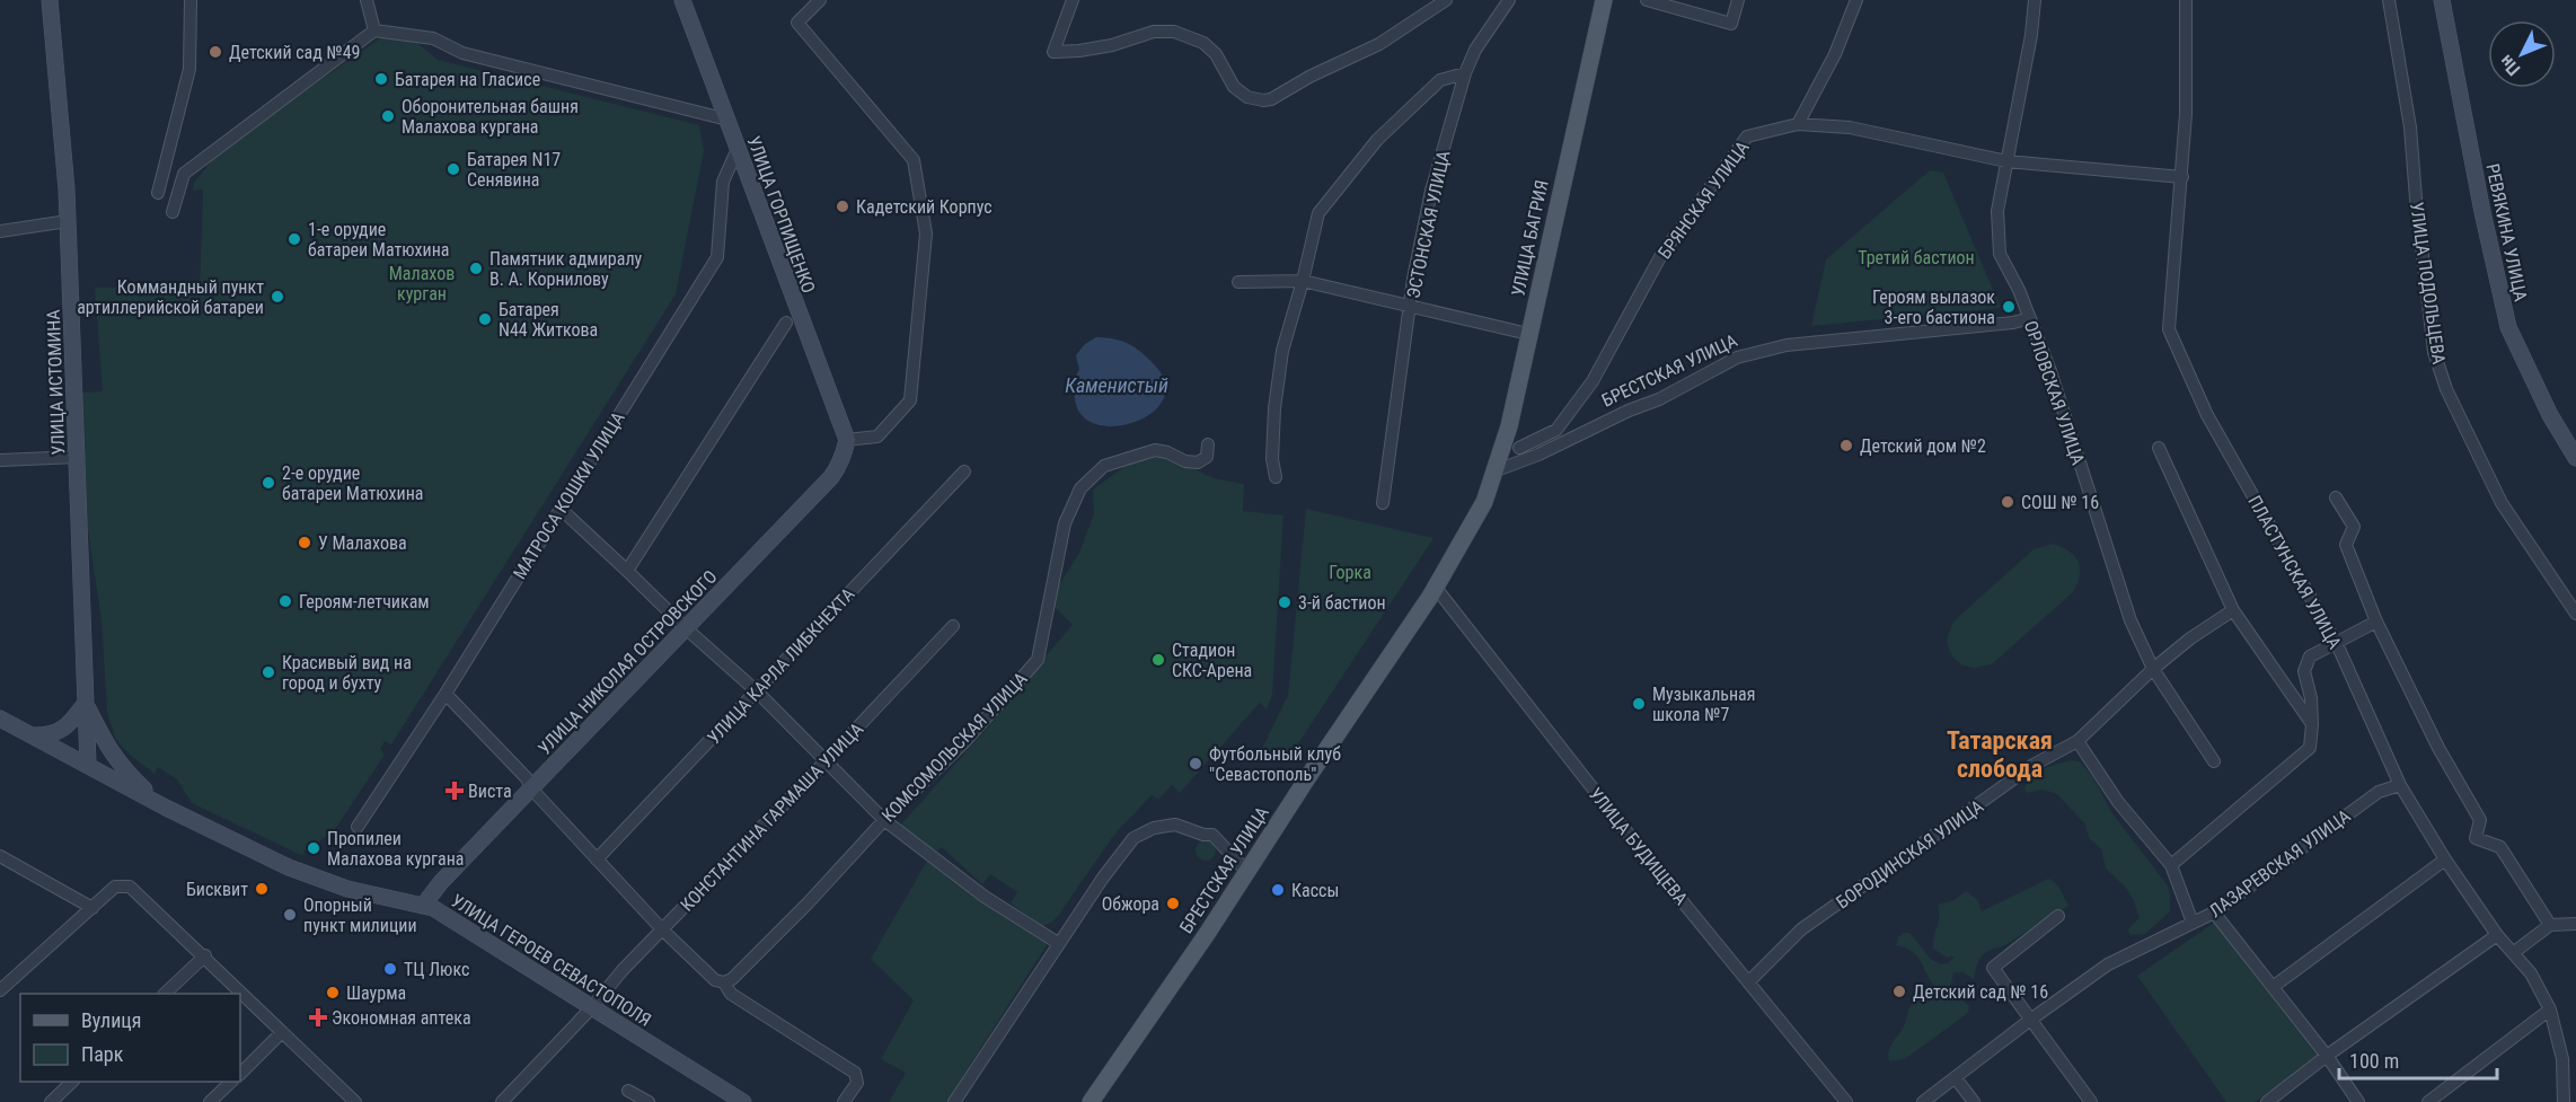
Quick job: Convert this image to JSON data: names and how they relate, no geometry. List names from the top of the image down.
{
  "streets": {
    "main road": [
      "УЛИЦА ГОРПИЩЕНКО",
      "РЕВЯКИНА УЛИЦА",
      "УЛИЦА БАГРИЯ",
      "БРЕСТСКАЯ УЛИЦА",
      "УЛИЦА ИСТОМИНА",
      "УЛИЦА НИКОЛАЯ ОСТРОВСКОГО",
      "УЛИЦА ГЕРОЕВ СЕВАСТОПОЛЯ"
    ],
    "street": [
      "БРЯНСКАЯ УЛИЦА",
      "ЭСТОНСКАЯ УЛИЦА",
      "УЛИЦА ПОДОЛЬЦЕВА",
      "ОРЛОВСКАЯ УЛИЦА",
      "МАТРОСА КОШКИ УЛИЦА",
      "ПЛАСТУНСКАЯ УЛИЦА",
      "УЛИЦА КАРЛА ЛИБКНЕХТА",
      "КОМСОМОЛЬСКАЯ УЛИЦА",
      "КОНСТАНТИНА ГАРМАША УЛИЦА",
      "УЛИЦА БУДИЩЕВА",
      "БОРОДИНСКАЯ УЛИЦА",
      "ЛАЗАРЕВСКАЯ УЛИЦА"
    ]
  },
  "crossings": [
    ["БРЯНСКАЯ УЛИЦА", "ОРЛОВСКАЯ УЛИЦА"],
    ["БРЯНСКАЯ УЛИЦА", "ПЛАСТУНСКАЯ УЛИЦА"],
    ["УЛИЦА ГОРПИЩЕНКО", "МАТРОСА КОШКИ УЛИЦА"],
    ["УЛИЦА ГОРПИЩЕНКО", "УЛИЦА НИКОЛАЯ ОСТРОВСКОГО"],
    ["УЛИЦА БАГРИЯ", "БРЕСТСКАЯ УЛИЦА"],
    ["БРЕСТСКАЯ УЛИЦА", "ОРЛОВСКАЯ УЛИЦА"],
    ["БРЕСТСКАЯ УЛИЦА", "УЛИЦА БУДИЩЕВА"],
    ["УЛИЦА ИСТОМИНА", "УЛИЦА ГЕРОЕВ СЕВАСТОПОЛЯ"],
    ["ОРЛОВСКАЯ УЛИЦА", "БОРОДИНСКАЯ УЛИЦА"],
    ["ПЛАСТУНСКАЯ УЛИЦА", "ЛАЗАРЕВСКАЯ УЛИЦА"],
    ["УЛИЦА НИКОЛАЯ ОСТРОВСКОГО", "УЛИЦА ГЕРОЕВ СЕВАСТОПОЛЯ"],
    ["КОНСТАНТИНА ГАРМАША УЛИЦА", "УЛИЦА ГЕРОЕВ СЕВАСТОПОЛЯ"],
    ["УЛИЦА БУДИЩЕВА", "БОРОДИНСКАЯ УЛИЦА"]
  ],
  "districts": ["Татарская слобода"],
  "water": ["Каменистый"],
  "parks": ["Третий бастион", "Малахов курган", "Горка"],
  "places": {
    "other": [
      "Детский сад №49",
      "Батарея на Гласисе",
      "Оборонительная башня Малахова кургана",
      "Батарея N17 Сенявина",
      "Кадетский Корпус",
      "1-е орудие батареи Матюхина",
      "Памятник адмиралу В. А. Корнилову",
      "Коммандный пункт артиллерийской батареи",
      "Героям вылазок 3-его бастиона",
      "Батарея N44 Житкова",
      "Детский дом №2",
      "2-е орудие батареи Матюхина",
      "СОШ № 16",
      "У Малахова",
      "Героям-летчикам",
      "3-й бастион",
      "Стадион СКС-Арена",
      "Красивый вид на город и бухту",
      "Музыкальная школа №7",
      "Футбольный клуб \"Севастополь\"",
      "Пропилеи Малахова кургана",
      "Бисквит",
      "Кассы",
      "Обжора",
      "Опорный пункт милиции",
      "ТЦ Люкс",
      "Детский сад № 16",
      "Шаурма"
    ],
    "health": ["Виста", "Экономная аптека"]
  },
  "legend": ["Вулиця", "Парк"],
  "scale_bar": "100 m",
  "north": "bottom left"
}
